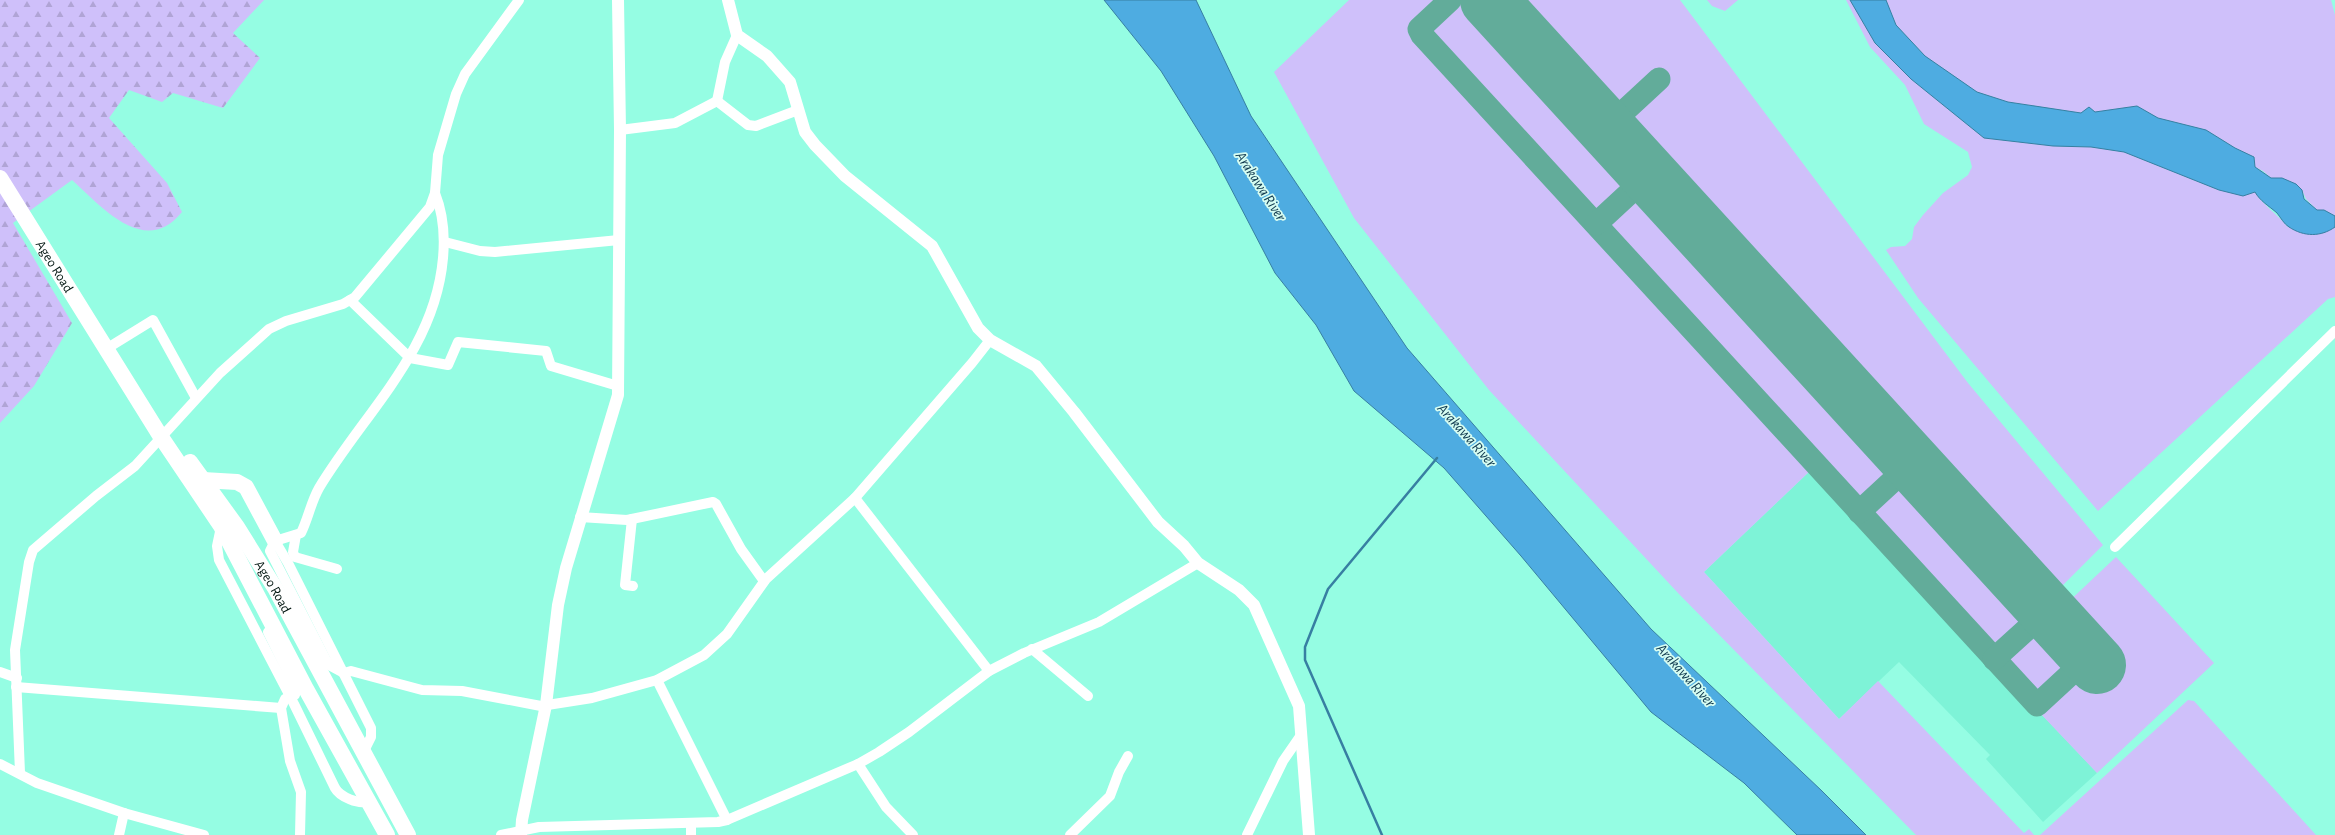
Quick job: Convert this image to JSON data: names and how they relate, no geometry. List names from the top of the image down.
{
  "streets": {
    "highway": ["Ageo Road"]
  },
  "water": ["Arakawa River"]
}
